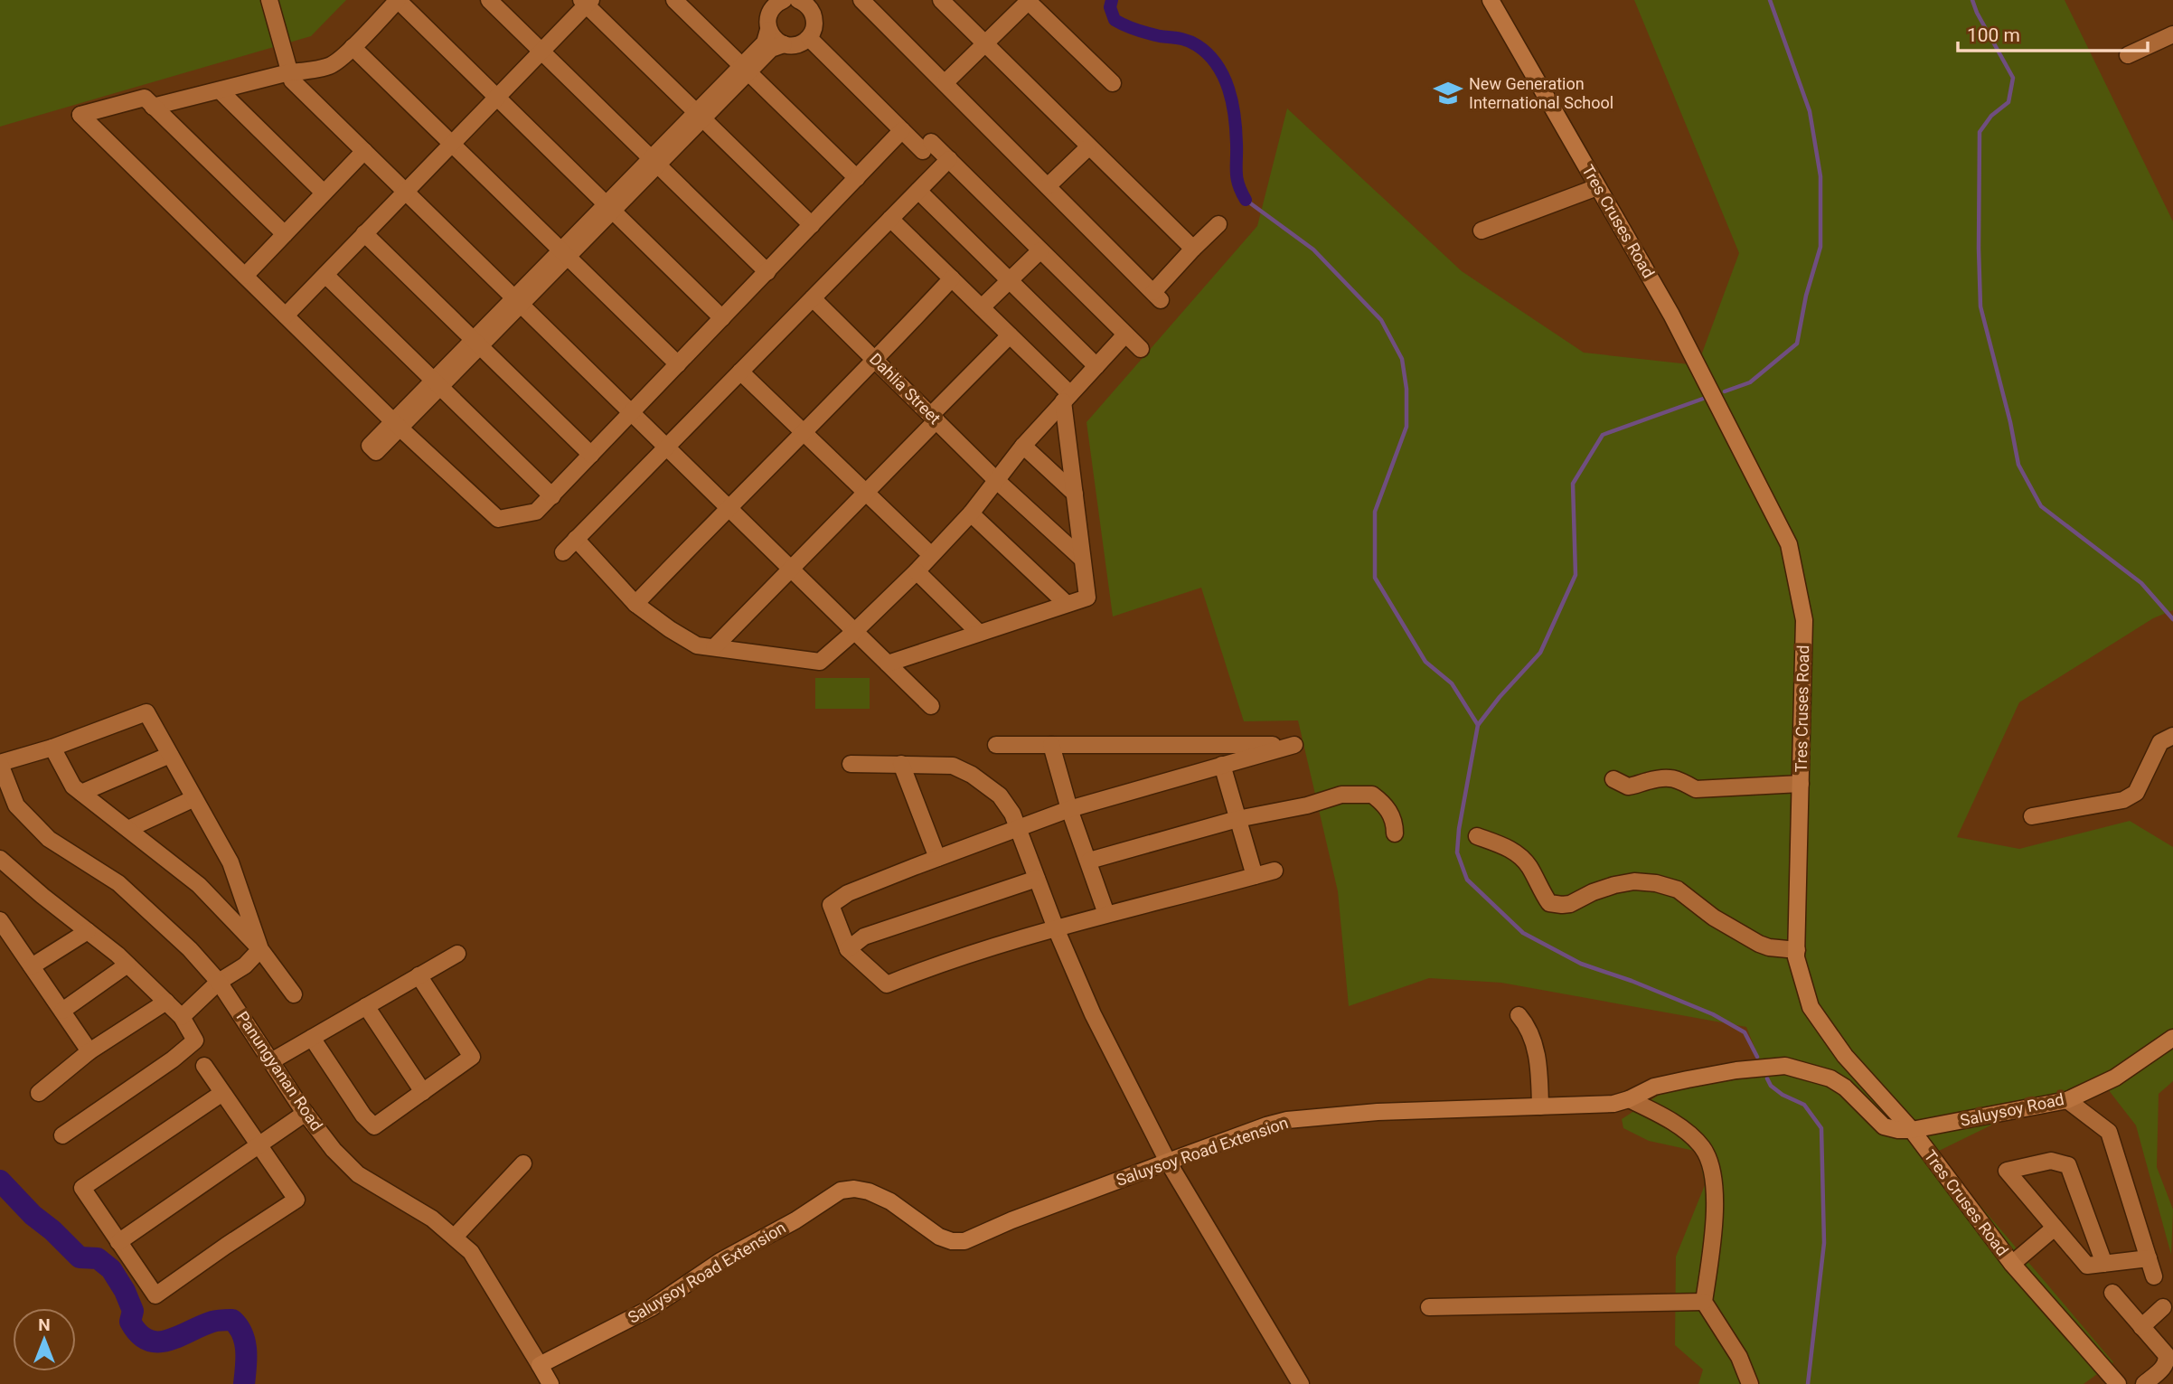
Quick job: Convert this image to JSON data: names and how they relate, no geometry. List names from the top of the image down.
{
  "streets": {
    "main road": [
      "Tres Cruses Road",
      "Panungyanan Road",
      "Saluysoy Road",
      "Saluysoy Road Extension"
    ],
    "street": ["Dahlia Street"]
  },
  "crossings": [
    ["Tres Cruses Road", "Saluysoy Road"],
    ["Tres Cruses Road", "Saluysoy Road Extension"],
    ["Panungyanan Road", "Saluysoy Road Extension"],
    ["Saluysoy Road", "Saluysoy Road Extension"]
  ],
  "places": {
    "school or university": ["New Generation International School"]
  },
  "scale_bar": "100 m",
  "north": "top"
}
